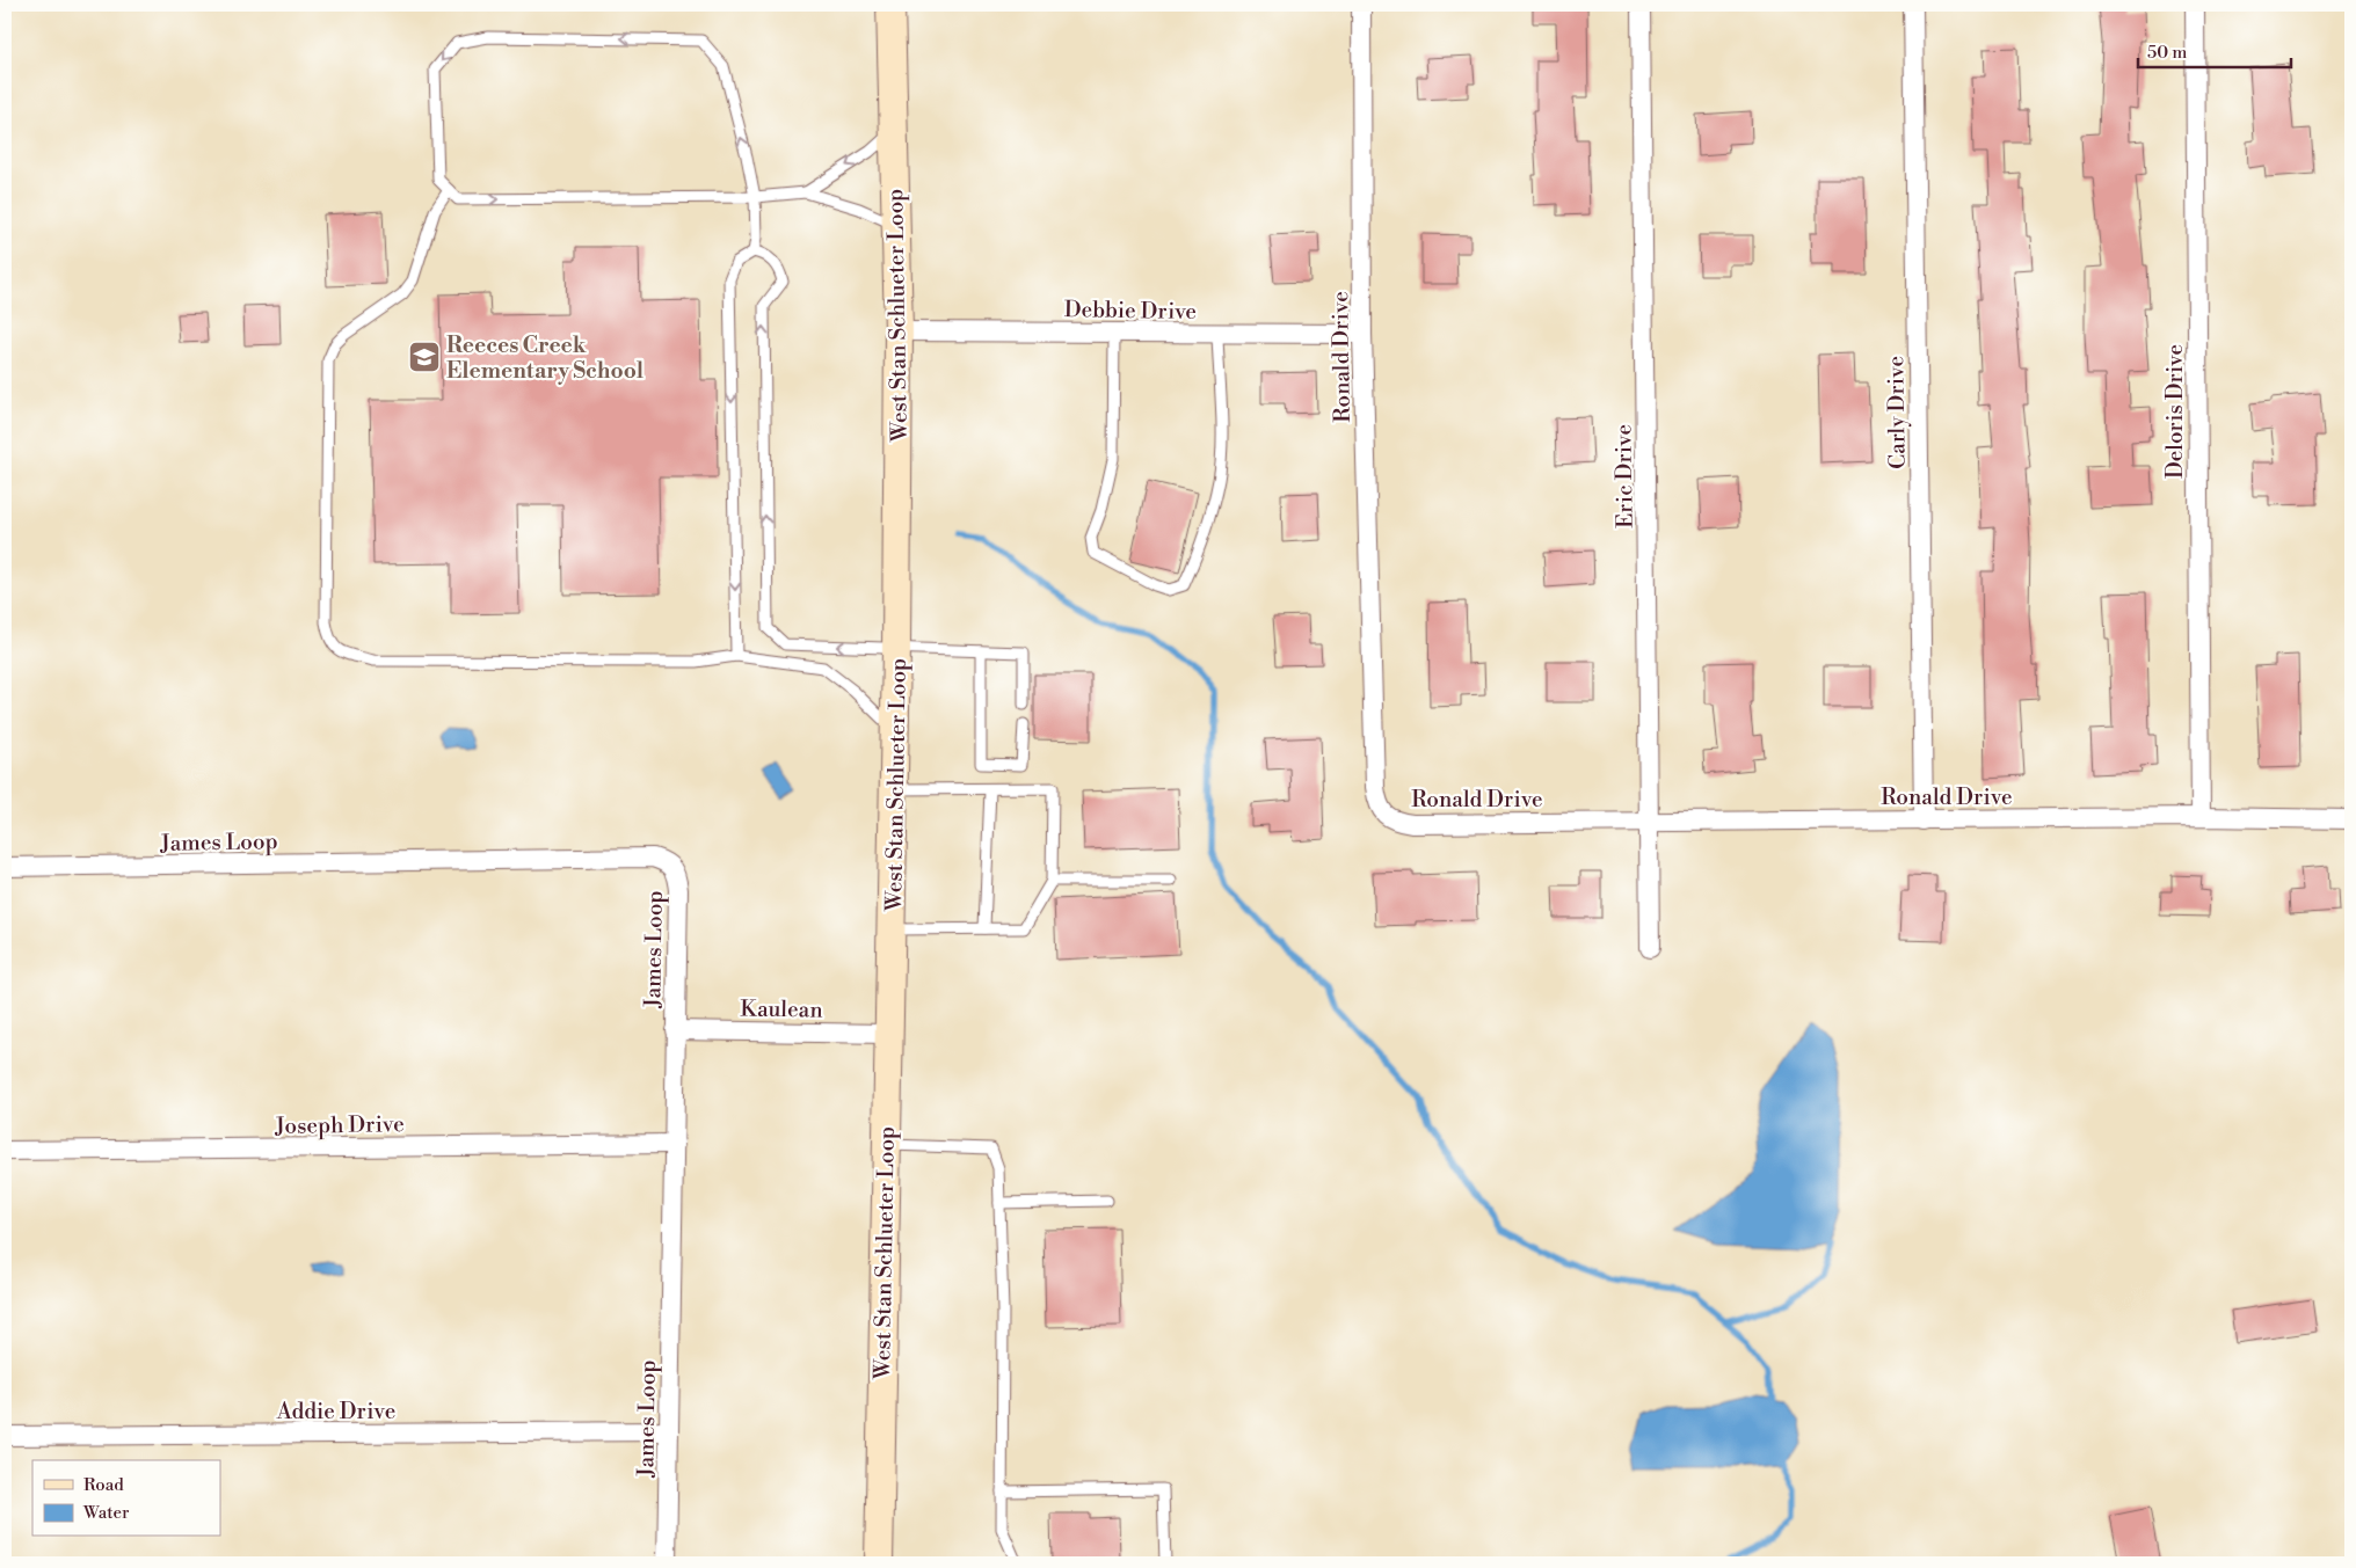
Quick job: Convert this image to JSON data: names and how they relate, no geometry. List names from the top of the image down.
{
  "streets": {
    "main road": ["West Stan Schlueter Loop"],
    "street": [
      "Debbie Drive",
      "Ronald Drive",
      "Deloris Drive",
      "Carly Drive",
      "Eric Drive",
      "James Loop",
      "Kaulean",
      "Joseph Drive",
      "Addie Drive"
    ]
  },
  "crossings": [
    ["Debbie Drive", "West Stan Schlueter Loop"],
    ["Debbie Drive", "Ronald Drive"],
    ["West Stan Schlueter Loop", "Kaulean"],
    ["Ronald Drive", "Deloris Drive"],
    ["Ronald Drive", "Carly Drive"],
    ["Ronald Drive", "Eric Drive"],
    ["James Loop", "Kaulean"],
    ["James Loop", "Joseph Drive"],
    ["James Loop", "Addie Drive"]
  ],
  "places": {
    "school or university": ["Reeces Creek Elementary School"]
  },
  "legend": ["Road", "Water"],
  "scale_bar": "50 m"
}
